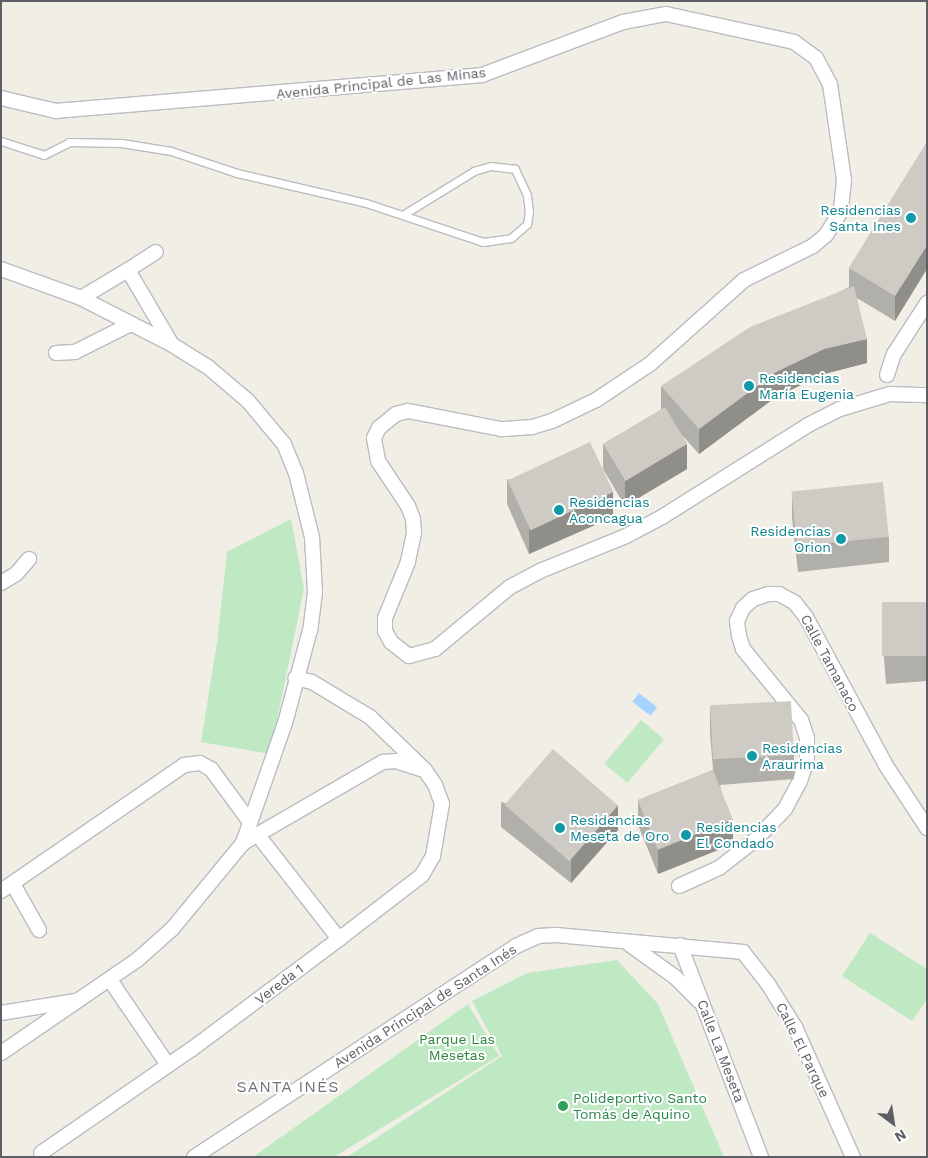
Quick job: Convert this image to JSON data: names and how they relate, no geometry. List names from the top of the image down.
{
  "streets": {
    "street": [
      "Avenida Principal de Las Minas",
      "Calle Tamanaco",
      "Vereda 1",
      "Avenida Principal de Santa Inés",
      "Calle El Parque",
      "Calle La Meseta"
    ]
  },
  "crossings": [
    ["Avenida Principal de Santa Inés", "Calle El Parque"],
    ["Avenida Principal de Santa Inés", "Calle La Meseta"],
    ["Calle El Parque", "Calle La Meseta"]
  ],
  "districts": ["SANTA INÉS"],
  "parks": ["Parque Las Mesetas"],
  "places": [
    "Residencias Santa Ines",
    "Residencias María Eugenia",
    "Residencias Aconcagua",
    "Residencias Orion",
    "Residencias Araurima",
    "Residencias Meseta de Oro",
    "Residencias El Condado",
    "Polideportivo Santo Tomás de Aquino"
  ],
  "north": "bottom right"
}
